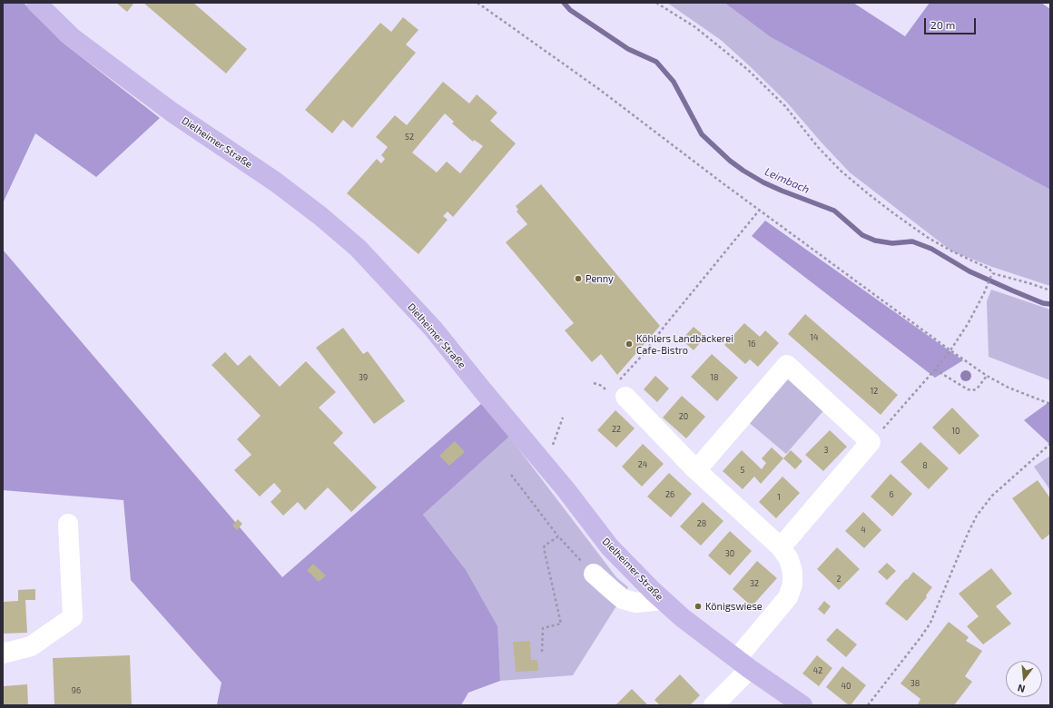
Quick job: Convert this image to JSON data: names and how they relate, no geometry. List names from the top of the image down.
{
  "streets": {
    "main road": ["Dielheimer Straße"]
  },
  "water": ["Leimbach"],
  "places": ["Penny", "Köhlers Landbäckerei Cafe-Bistro", "Königswiese"],
  "house_numbers": [
    "52",
    "14",
    "16",
    "39",
    "18",
    "12",
    "20",
    "22",
    "10",
    "3",
    "24",
    "8",
    "5",
    "26",
    "6",
    "1",
    "28",
    "4",
    "30",
    "2",
    "32",
    "42",
    "38",
    "40",
    "96"
  ],
  "scale_bar": "20 m",
  "north": "bottom"
}
